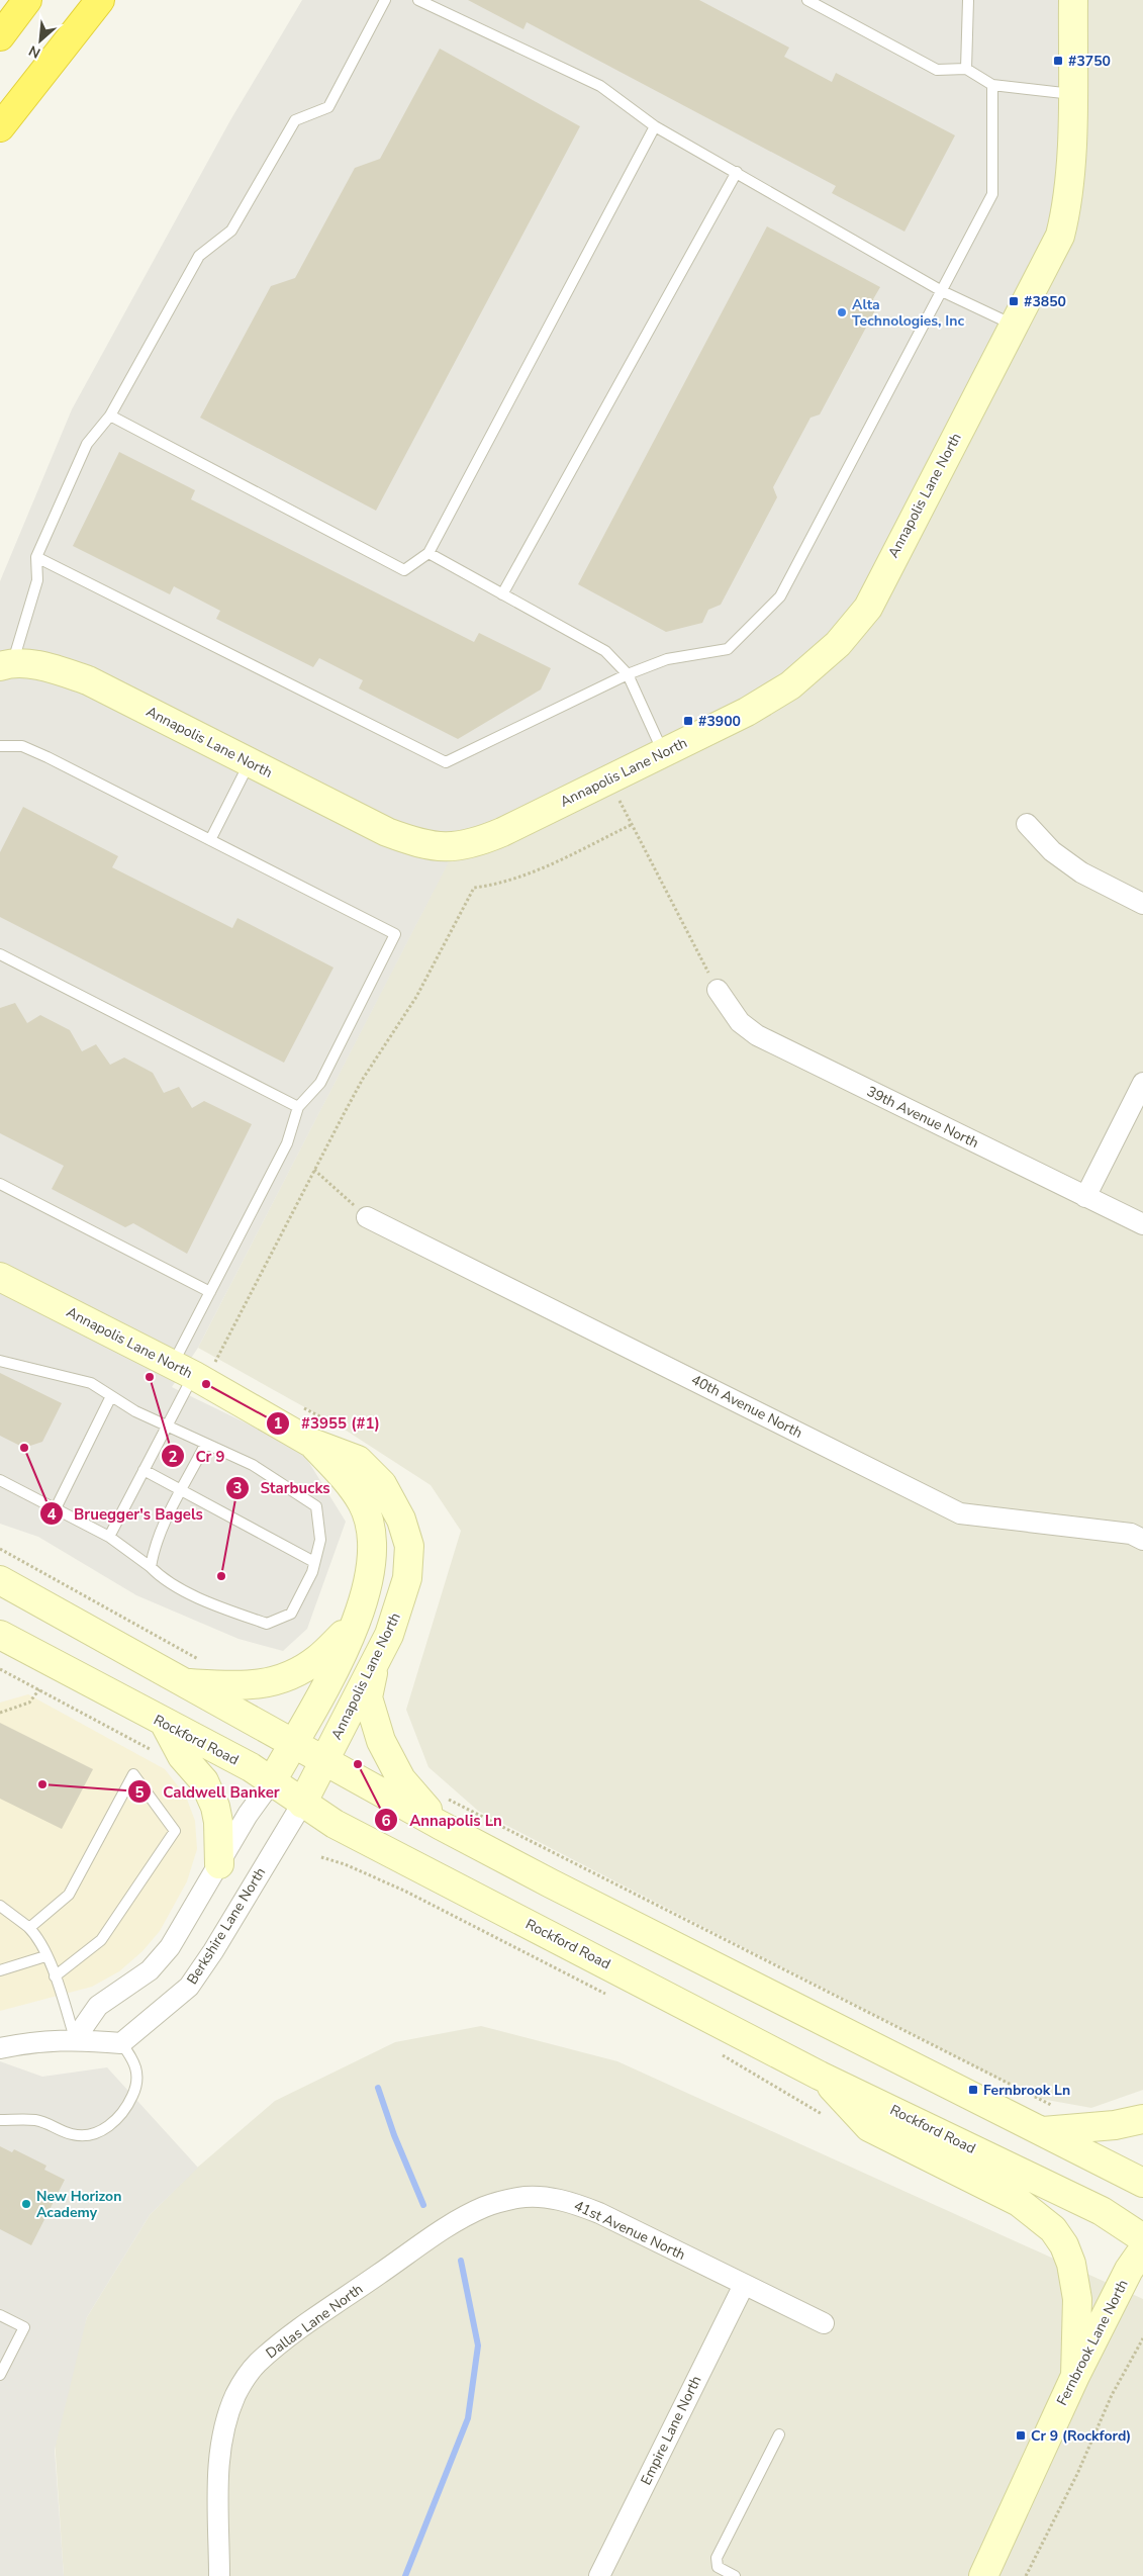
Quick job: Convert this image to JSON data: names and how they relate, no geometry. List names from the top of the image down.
{
  "streets": {
    "main road": ["Annapolis Lane North", "Rockford Road", "Fernbrook Lane North"],
    "street": [
      "39th Avenue North",
      "40th Avenue North",
      "Berkshire Lane North",
      "41st Avenue North",
      "Dallas Lane North",
      "Empire Lane North"
    ]
  },
  "crossings": [
    ["Annapolis Lane North", "Rockford Road"],
    ["Annapolis Lane North", "Berkshire Lane North"],
    ["Rockford Road", "Berkshire Lane North"],
    ["41st Avenue North", "Dallas Lane North"],
    ["41st Avenue North", "Empire Lane North"]
  ],
  "places": {
    "transit": [
      "#3750",
      "#3850",
      "#3900",
      "Fernbrook Ln",
      "Cr 9 (Rockford)"
    ],
    "other": [
      "Alta Technologies, Inc",
      "Cr 9",
      "#3955 (#1)",
      "Bruegger's Bagels",
      "Starbucks",
      "Annapolis Ln",
      "Caldwell Banker",
      "New Horizon Academy"
    ]
  },
  "north": "bottom left"
}
